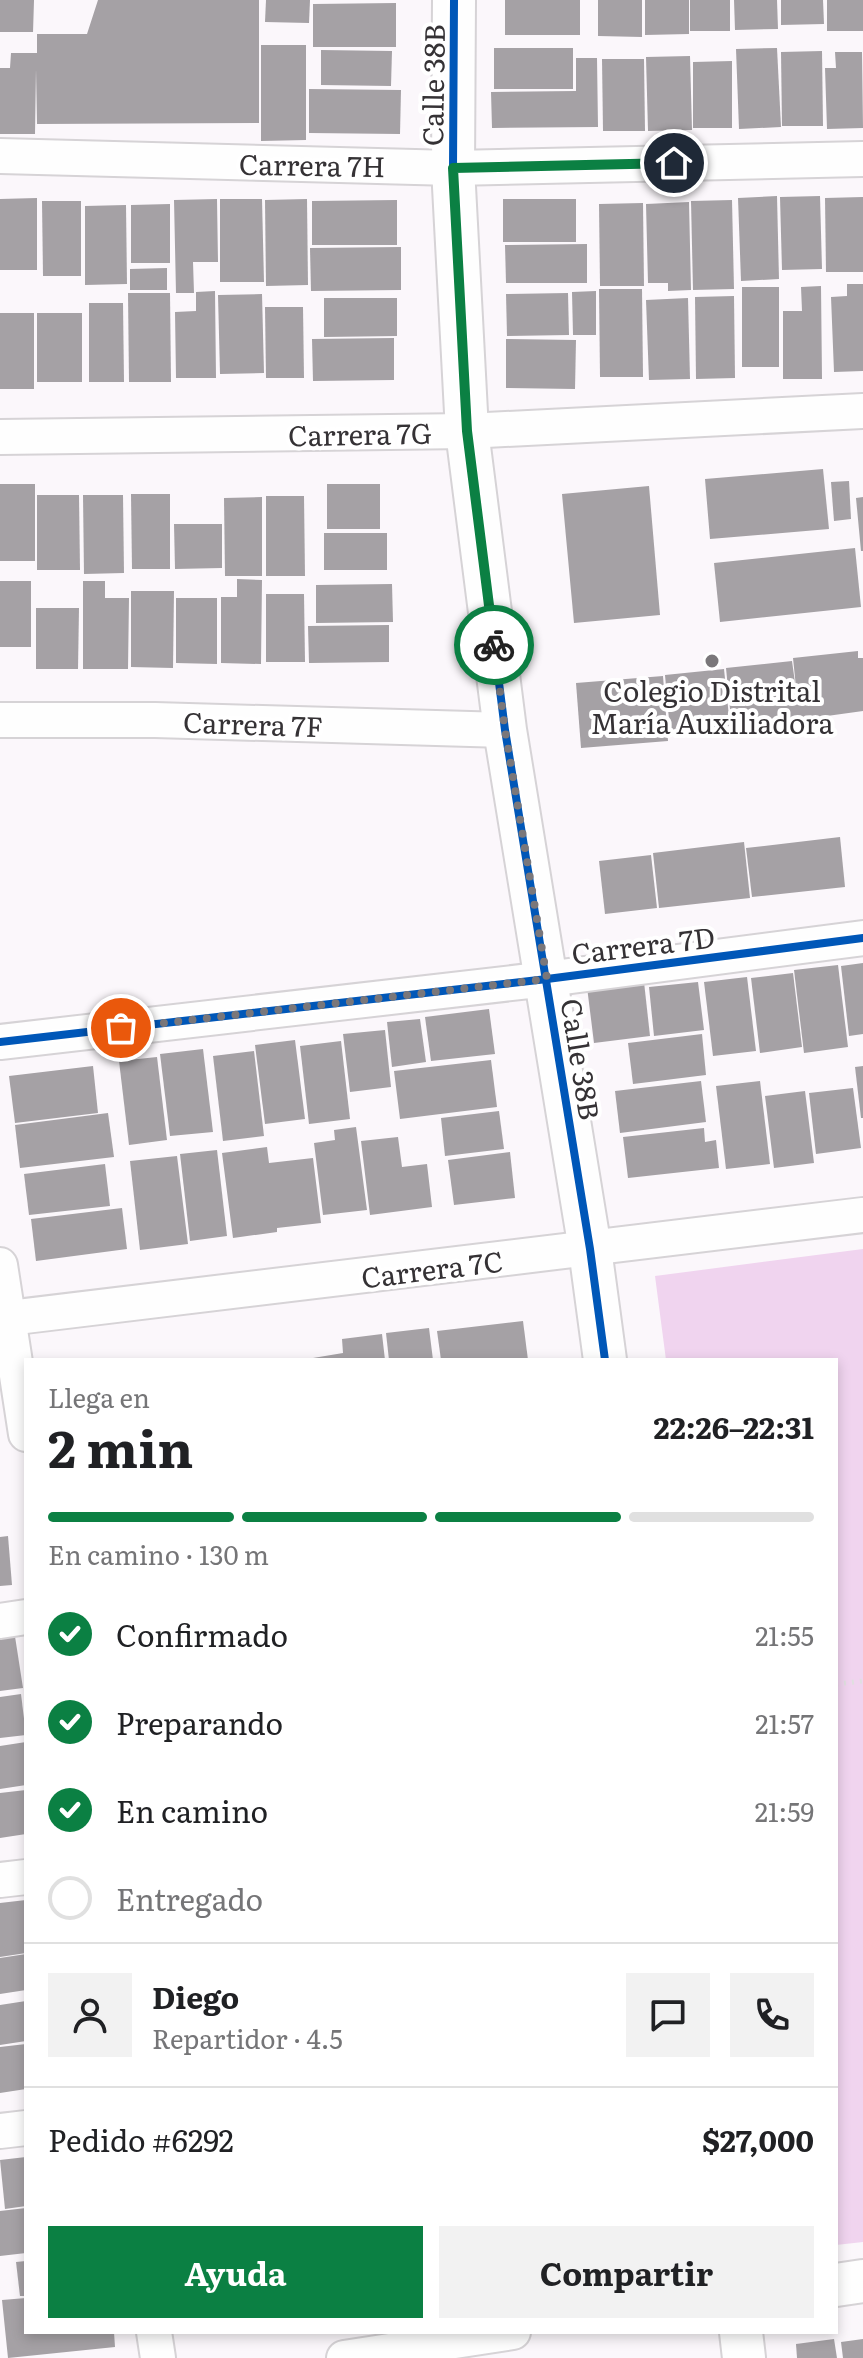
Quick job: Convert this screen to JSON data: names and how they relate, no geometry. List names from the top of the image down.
{
  "streets": {
    "street": [
      "Calle 38B",
      "Carrera 7H",
      "Carrera 7G",
      "Carrera 7F",
      "Carrera 7D",
      "Carrera 7C"
    ]
  },
  "crossings": [
    ["Calle 38B", "Carrera 7H"],
    ["Calle 38B", "Carrera 7G"],
    ["Calle 38B", "Carrera 7F"],
    ["Calle 38B", "Carrera 7D"],
    ["Calle 38B", "Carrera 7C"]
  ],
  "places": ["Colegio Distrital María Auxiliadora"],
  "page": {
    "heading": ["2 min", "Llega en", "22:26–22:31"],
    "panel": [
      "Diego",
      "Repartidor · 4.5",
      "Pedido #6292",
      "$27,000"
    ],
    "bar": "En camino · 130 m",
    "list": [
      ["Confirmado", "21:55"],
      ["Preparando", "21:57"],
      ["En camino", "21:59"],
      "Entregado"
    ],
    "buttons": ["Ayuda", "Compartir"]
  }
}
